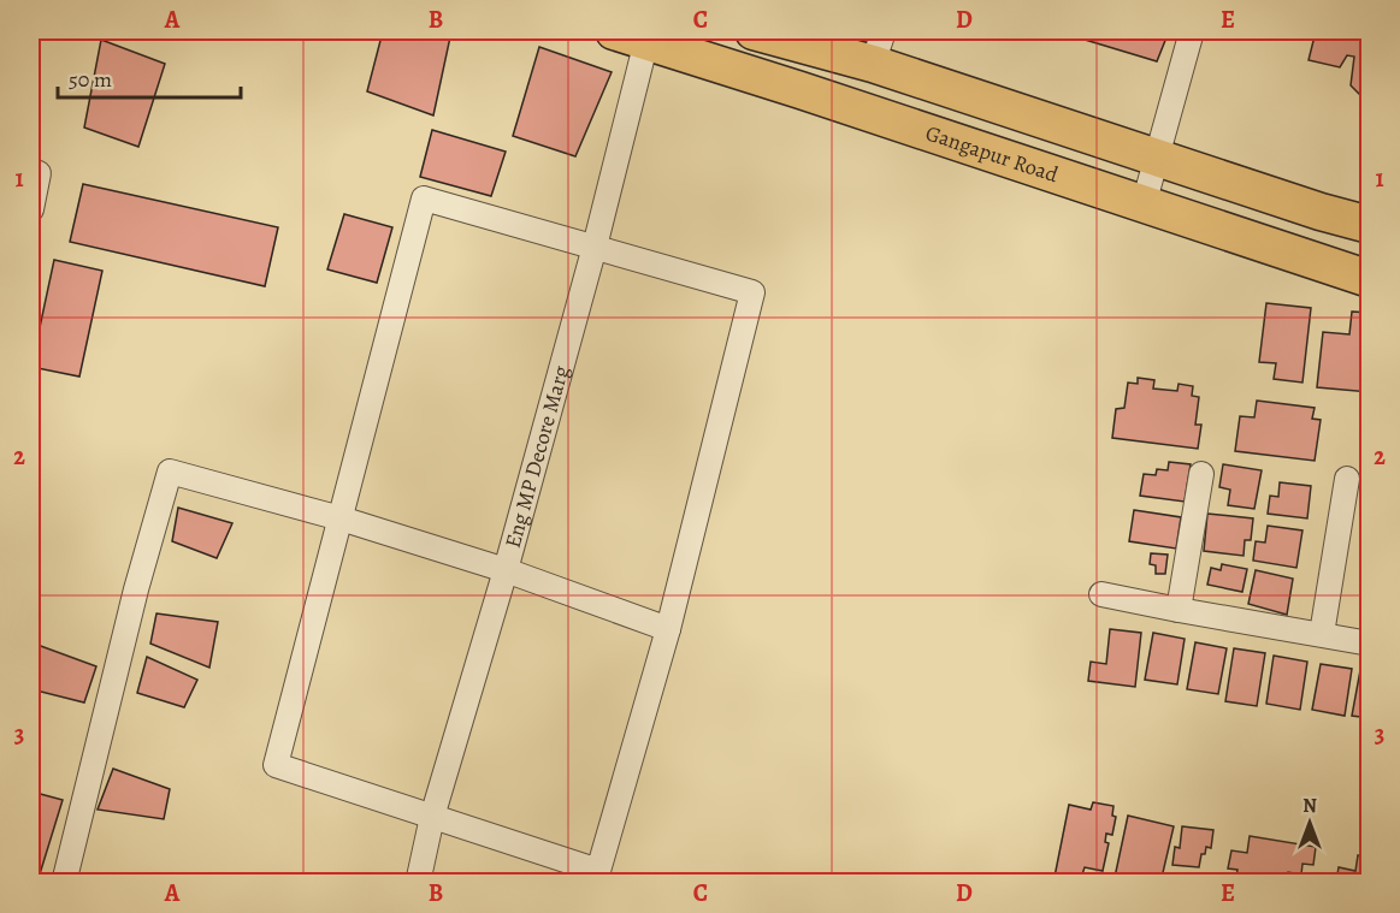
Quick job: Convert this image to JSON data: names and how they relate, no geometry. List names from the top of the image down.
{
  "streets": {
    "main road": ["Gangapur Road"],
    "street": ["Eng MP Decore Marg"]
  },
  "crossings": [
    ["Gangapur Road", "Eng MP Decore Marg"]
  ],
  "scale_bar": "50 m",
  "north": "top",
  "grid": {
    "columns": [
      "A",
      "B",
      "C",
      "D",
      "E"
    ],
    "rows": ["1", "2", "3"]
  }
}
